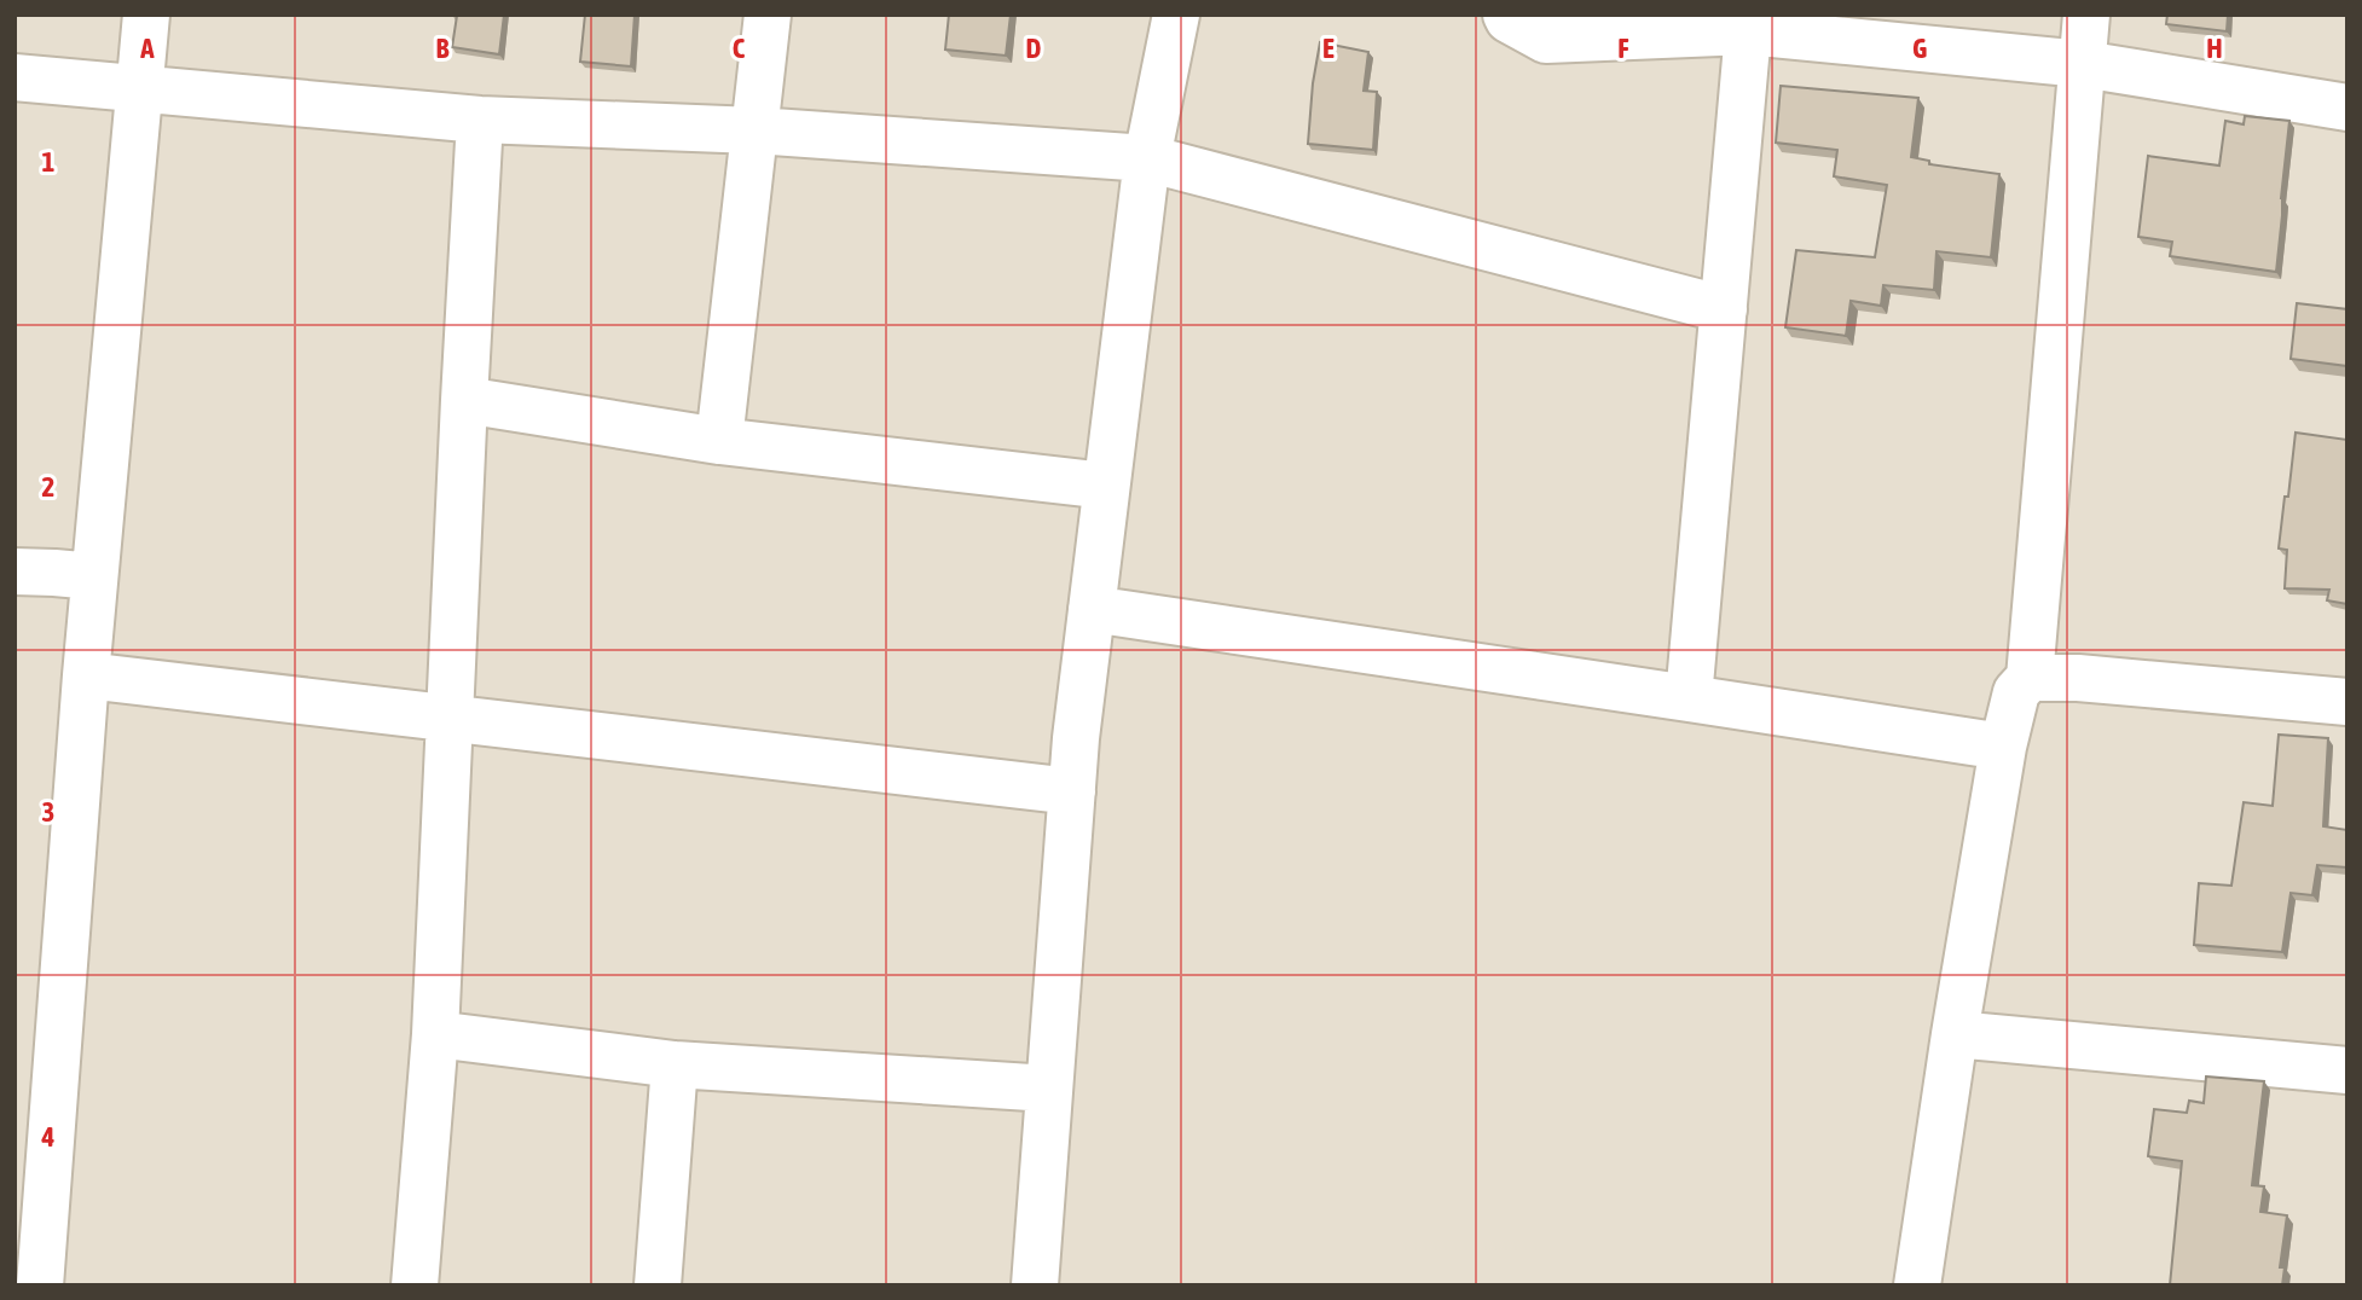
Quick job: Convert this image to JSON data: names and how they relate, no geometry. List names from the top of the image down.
{
  "grid": {
    "columns": [
      "A",
      "B",
      "C",
      "D",
      "E",
      "F",
      "G",
      "H"
    ],
    "rows": [
      "1",
      "2",
      "3",
      "4"
    ]
  }
}
